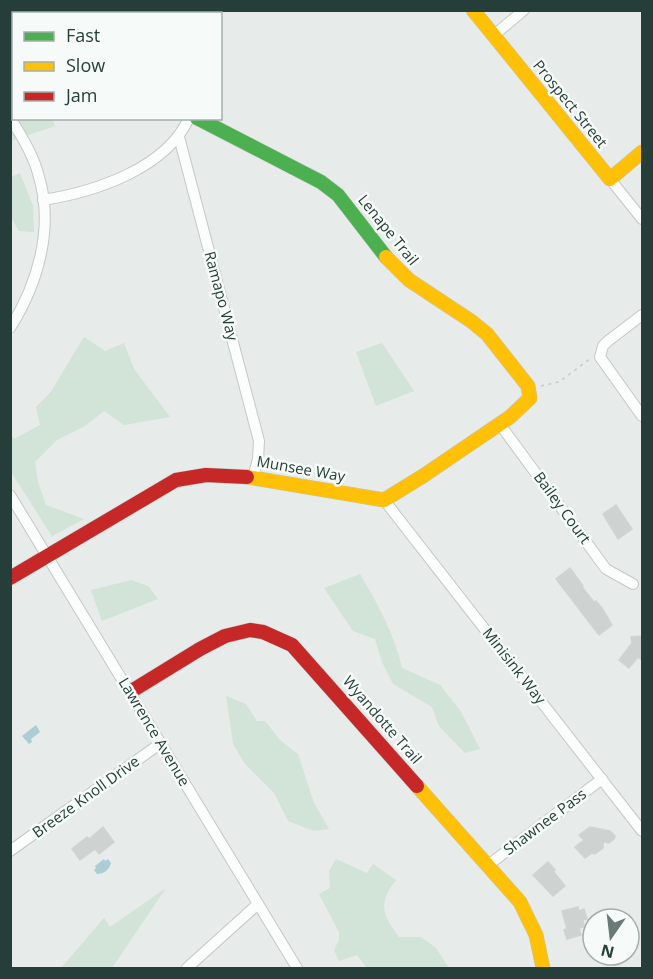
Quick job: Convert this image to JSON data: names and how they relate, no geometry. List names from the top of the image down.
{
  "streets": {
    "street": [
      "Prospect Street",
      "Lenape Trail",
      "Ramapo Way",
      "Munsee Way",
      "Bailey Court",
      "Minisink Way",
      "Wyandotte Trail",
      "Lawrence Avenue",
      "Breeze Knoll Drive",
      "Shawnee Pass"
    ]
  },
  "crossings": [
    ["Ramapo Way", "Munsee Way"],
    ["Munsee Way", "Minisink Way"],
    ["Munsee Way", "Lawrence Avenue"],
    ["Minisink Way", "Shawnee Pass"],
    ["Wyandotte Trail", "Lawrence Avenue"],
    ["Wyandotte Trail", "Shawnee Pass"],
    ["Lawrence Avenue", "Breeze Knoll Drive"]
  ],
  "legend": ["Fast", "Slow", "Jam"],
  "north": "bottom"
}
